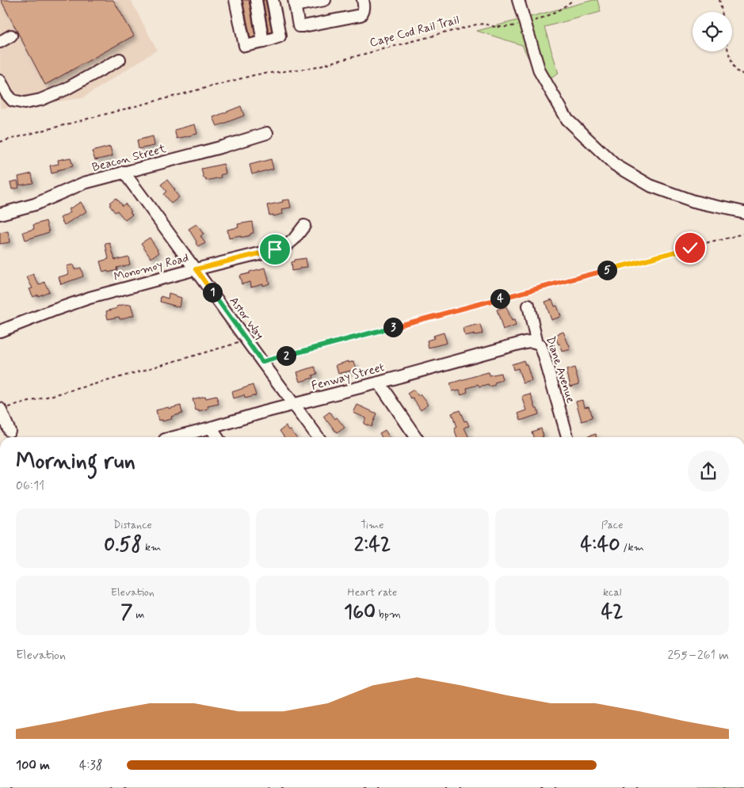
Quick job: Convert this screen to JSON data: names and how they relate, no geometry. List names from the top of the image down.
{
  "streets": {
    "street": [
      "Beacon Street",
      "Monomoy Road",
      "Astor Way",
      "Diane Avenue",
      "Fenway Street"
    ],
    "path": ["Cape Cod Rail Trail"]
  },
  "crossings": [
    ["Beacon Street", "Astor Way"],
    ["Monomoy Road", "Astor Way"],
    ["Astor Way", "Fenway Street"],
    ["Diane Avenue", "Fenway Street"]
  ],
  "page": {
    "pins": [
      "5",
      "1",
      "4",
      "3",
      "2"
    ],
    "heading": ["Morning run", "06:11"],
    "stats": [
      ["Distance", "0.58 km"],
      ["Time", "2:42"],
      ["Pace", "4:40 /km"],
      ["Elevation", "7 m"],
      ["Heart rate", "160 bpm"],
      ["kcal", "42"]
    ],
    "chart": ["Elevation", "255–261 m"],
    "list": [
      {
        "name": "100 m",
        "note": "4:38"
      }
    ]
  }
}
